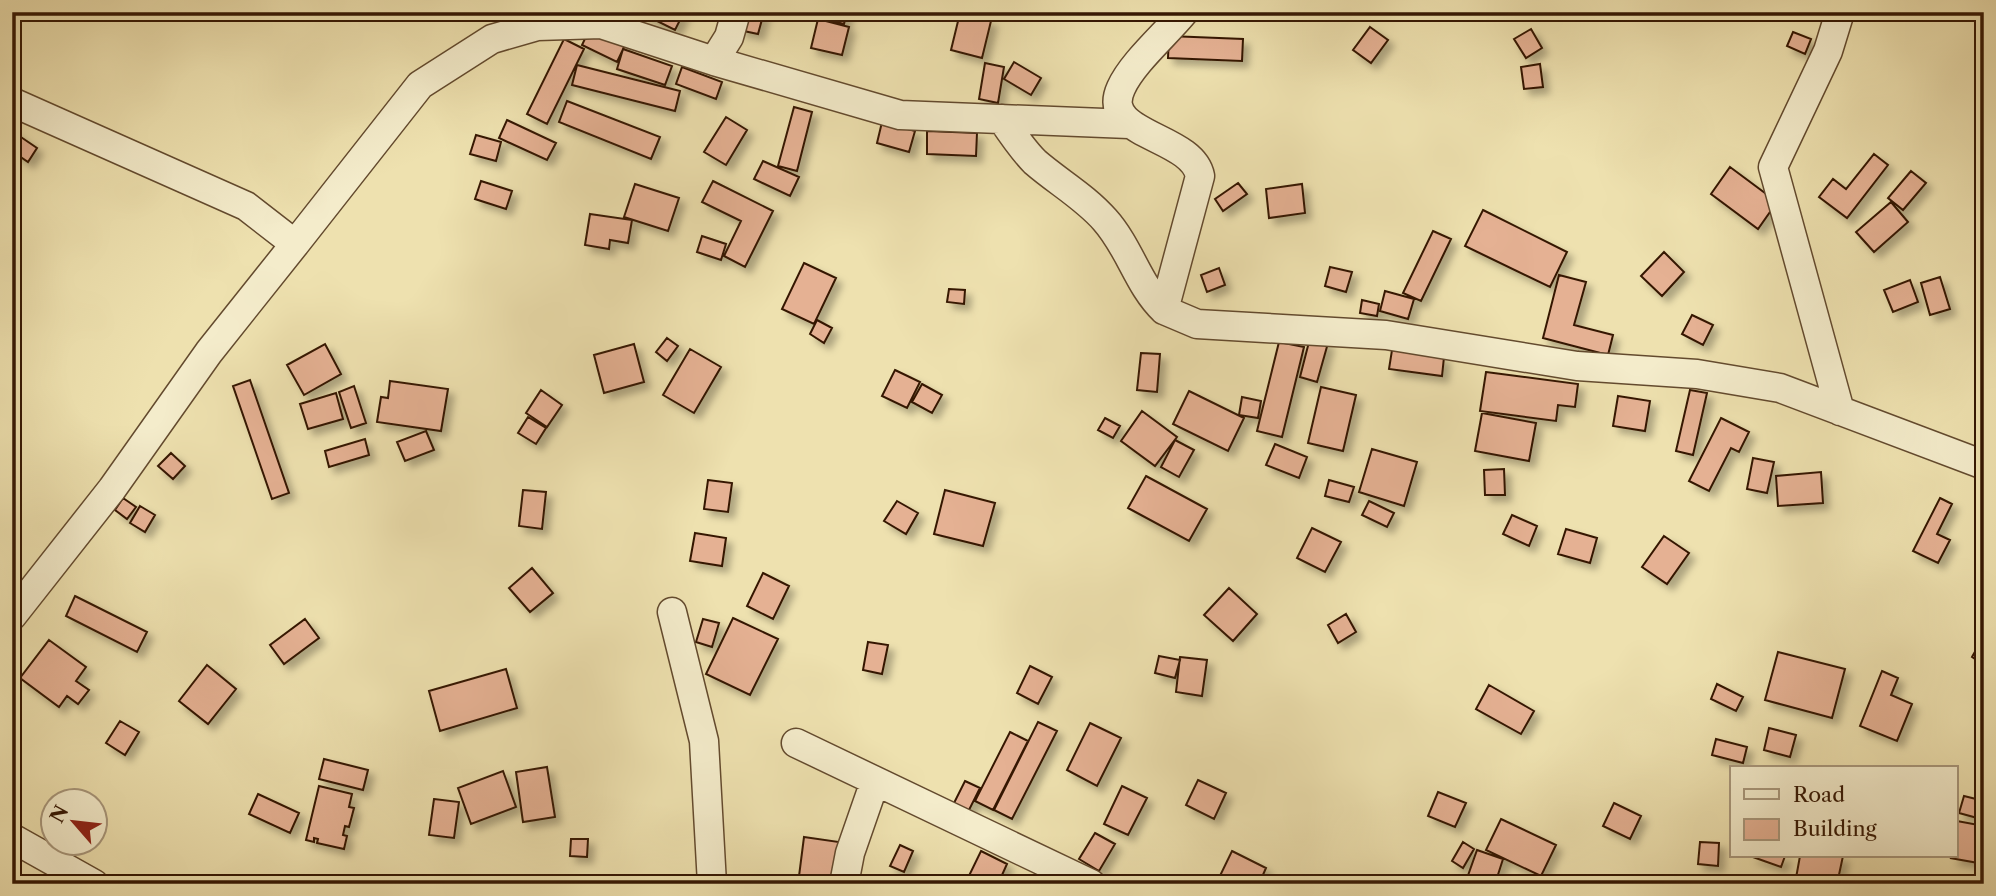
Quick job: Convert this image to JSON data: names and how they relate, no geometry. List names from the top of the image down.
{
  "legend": ["Road", "Building"],
  "north": "top left"
}
